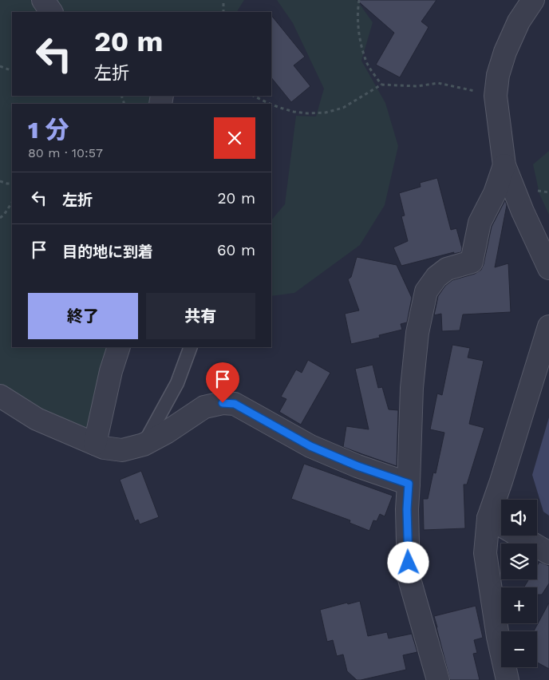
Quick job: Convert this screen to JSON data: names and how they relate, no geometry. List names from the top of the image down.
{
  "page": {
    "turn": ["20 m", "左折"],
    "heading": ["1 分", "80 m · 10:57"],
    "list": [
      {
        "name": "左折",
        "value": "20 m"
      },
      {
        "name": "目的地に到着",
        "value": "60 m"
      }
    ],
    "buttons": ["終了", "共有"],
    "map_buttons": ["+", "−"]
  }
}
